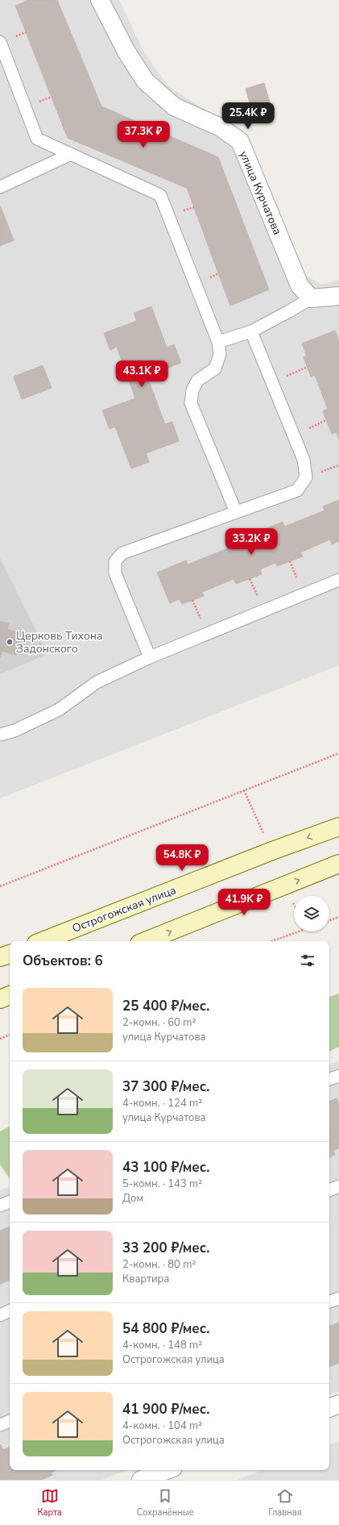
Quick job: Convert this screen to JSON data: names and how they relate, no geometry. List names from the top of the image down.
{
  "streets": {
    "street": ["улица Курчатова", "Острогожская улица"]
  },
  "places": ["Церковь Тихона Задонского"],
  "page": {
    "price": [
      "25.4K ₽",
      "37.3K ₽",
      "43.1K ₽",
      "33.2K ₽",
      "54.8K ₽",
      "41.9K ₽"
    ],
    "heading": "Объектов: 6",
    "list": [
      {
        "name": "25 400 ₽/мес.",
        "note": "2-комн. · 60 m² · улица Курчатова"
      },
      {
        "name": "37 300 ₽/мес.",
        "note": "4-комн. · 124 m² · улица Курчатова"
      },
      {
        "name": "43 100 ₽/мес.",
        "note": "5-комн. · 143 m² · Дом"
      },
      {
        "name": "33 200 ₽/мес.",
        "note": "2-комн. · 80 m² · Квартира"
      },
      {
        "name": "54 800 ₽/мес.",
        "note": "4-комн. · 148 m² · Острогожская улица"
      },
      {
        "name": "41 900 ₽/мес.",
        "note": "4-комн. · 104 m² · Острогожская улица"
      }
    ],
    "tabs": ["Карта", "Сохранённые", "Главная"]
  }
}
